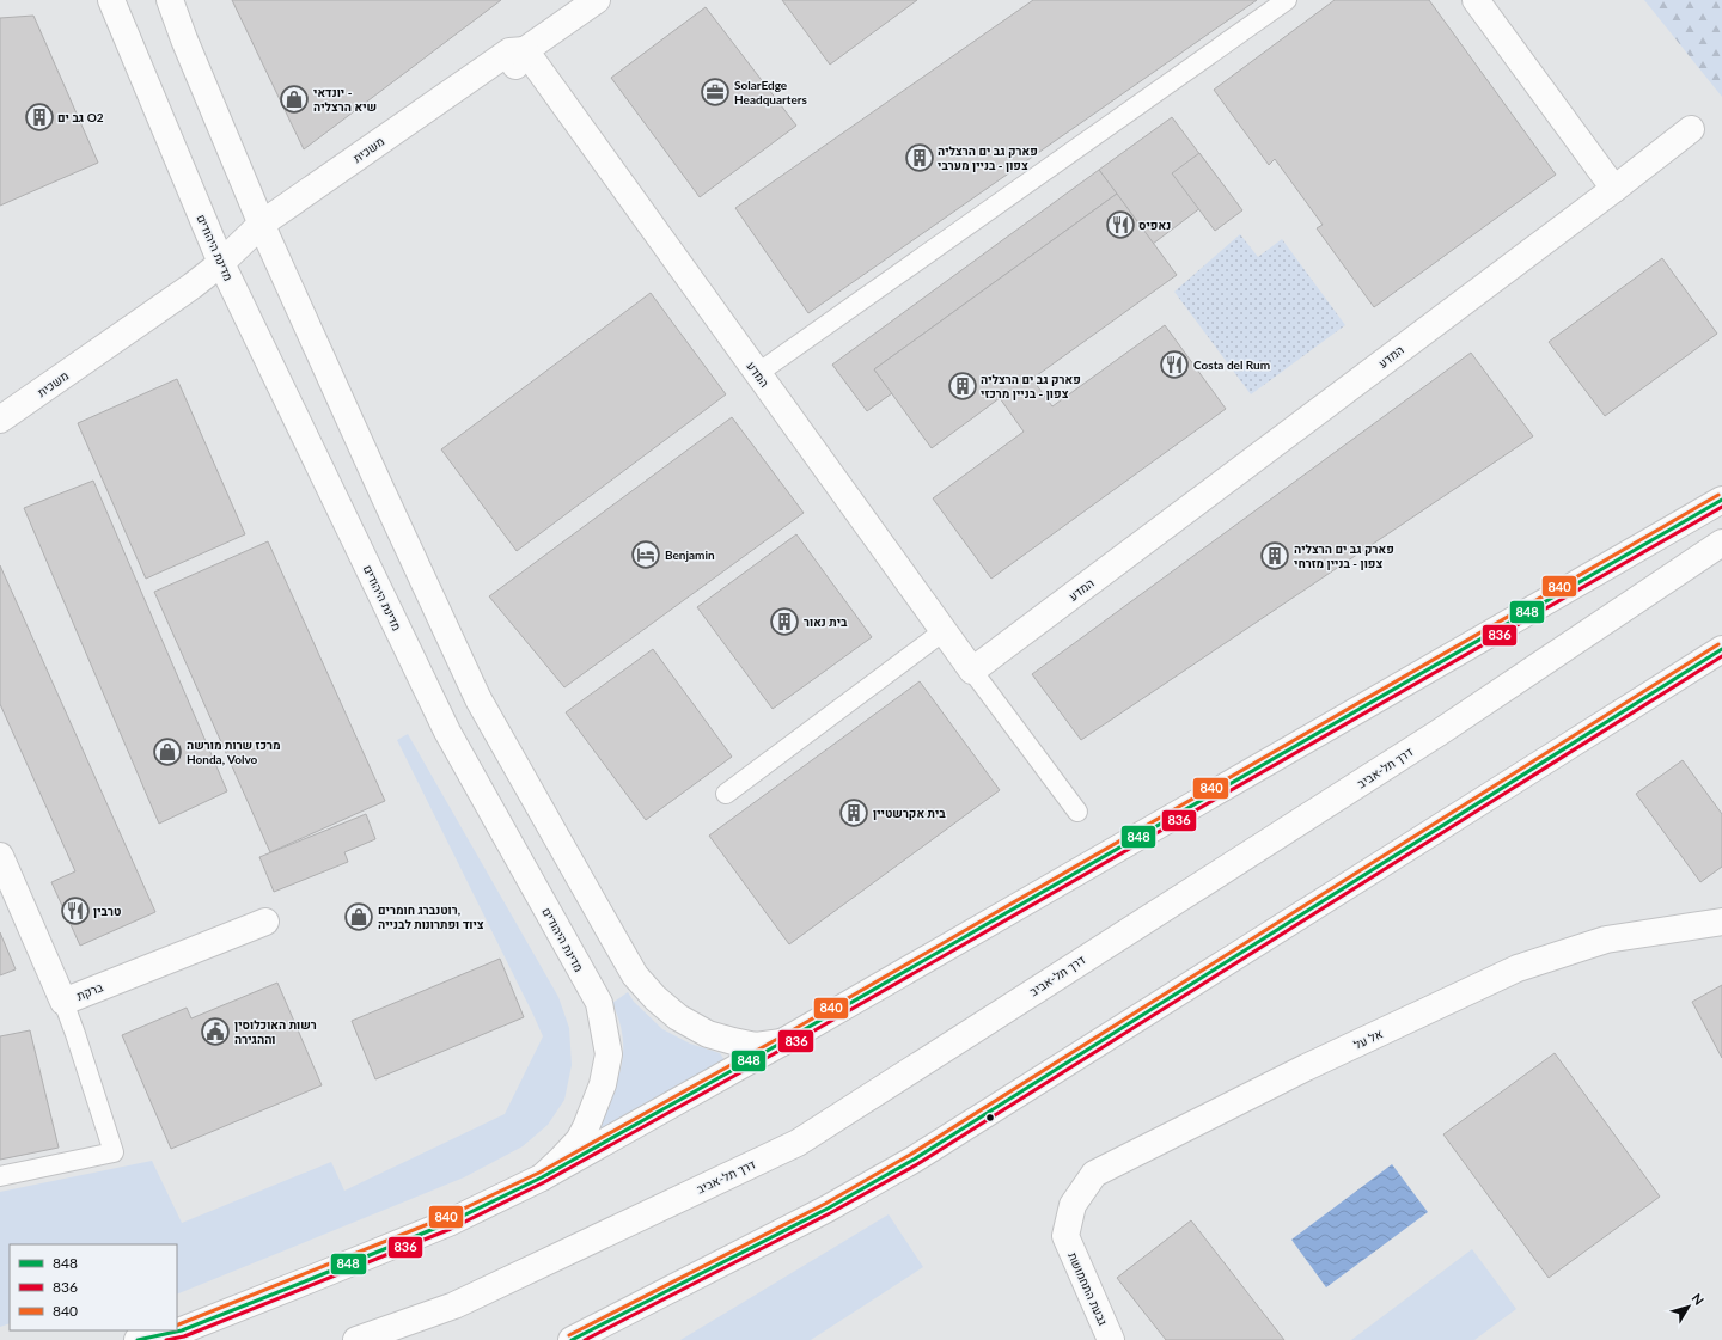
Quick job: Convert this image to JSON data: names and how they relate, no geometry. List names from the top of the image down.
{
  "streets": {
    "main road": [
      "משכית",
      "מדינת היהודים",
      "המדע",
      "דרך תל-אביב",
      "ברקת",
      "אל על",
      "גבעת התחמושת"
    ]
  },
  "crossings": [
    ["משכית", "מדינת היהודים"],
    ["משכית", "המדע"],
    ["אל על", "גבעת התחמושת"]
  ],
  "places": {
    "office": ["SolarEdge Headquarters"],
    "shop": ["יונדאי - שיא הרצליה", "מרכז שרות מורשה Honda, Volvo", "רוטנברג חומרים, ציוד ופתרונות לבנייה"],
    "building": [
      "גב ים O2",
      "פארק גב ים הרצליה צפון - בניין מערבי",
      "פארק גב ים הרצליה צפון - בניין מרכזי",
      "פארק גב ים הרצליה צפון - בניין מזרחי",
      "בית נאור",
      "בית אקרשטיין"
    ],
    "restaurant": ["נאפיס", "Costa del Rum", "טרבין"],
    "hotel": ["Benjamin"],
    "public building": ["רשות האוכלוסין וההגירה"]
  },
  "lines": ["transit line 840", "transit line 848", "transit line 836"],
  "legend": ["848", "836", "840"],
  "north": "top right"
}
